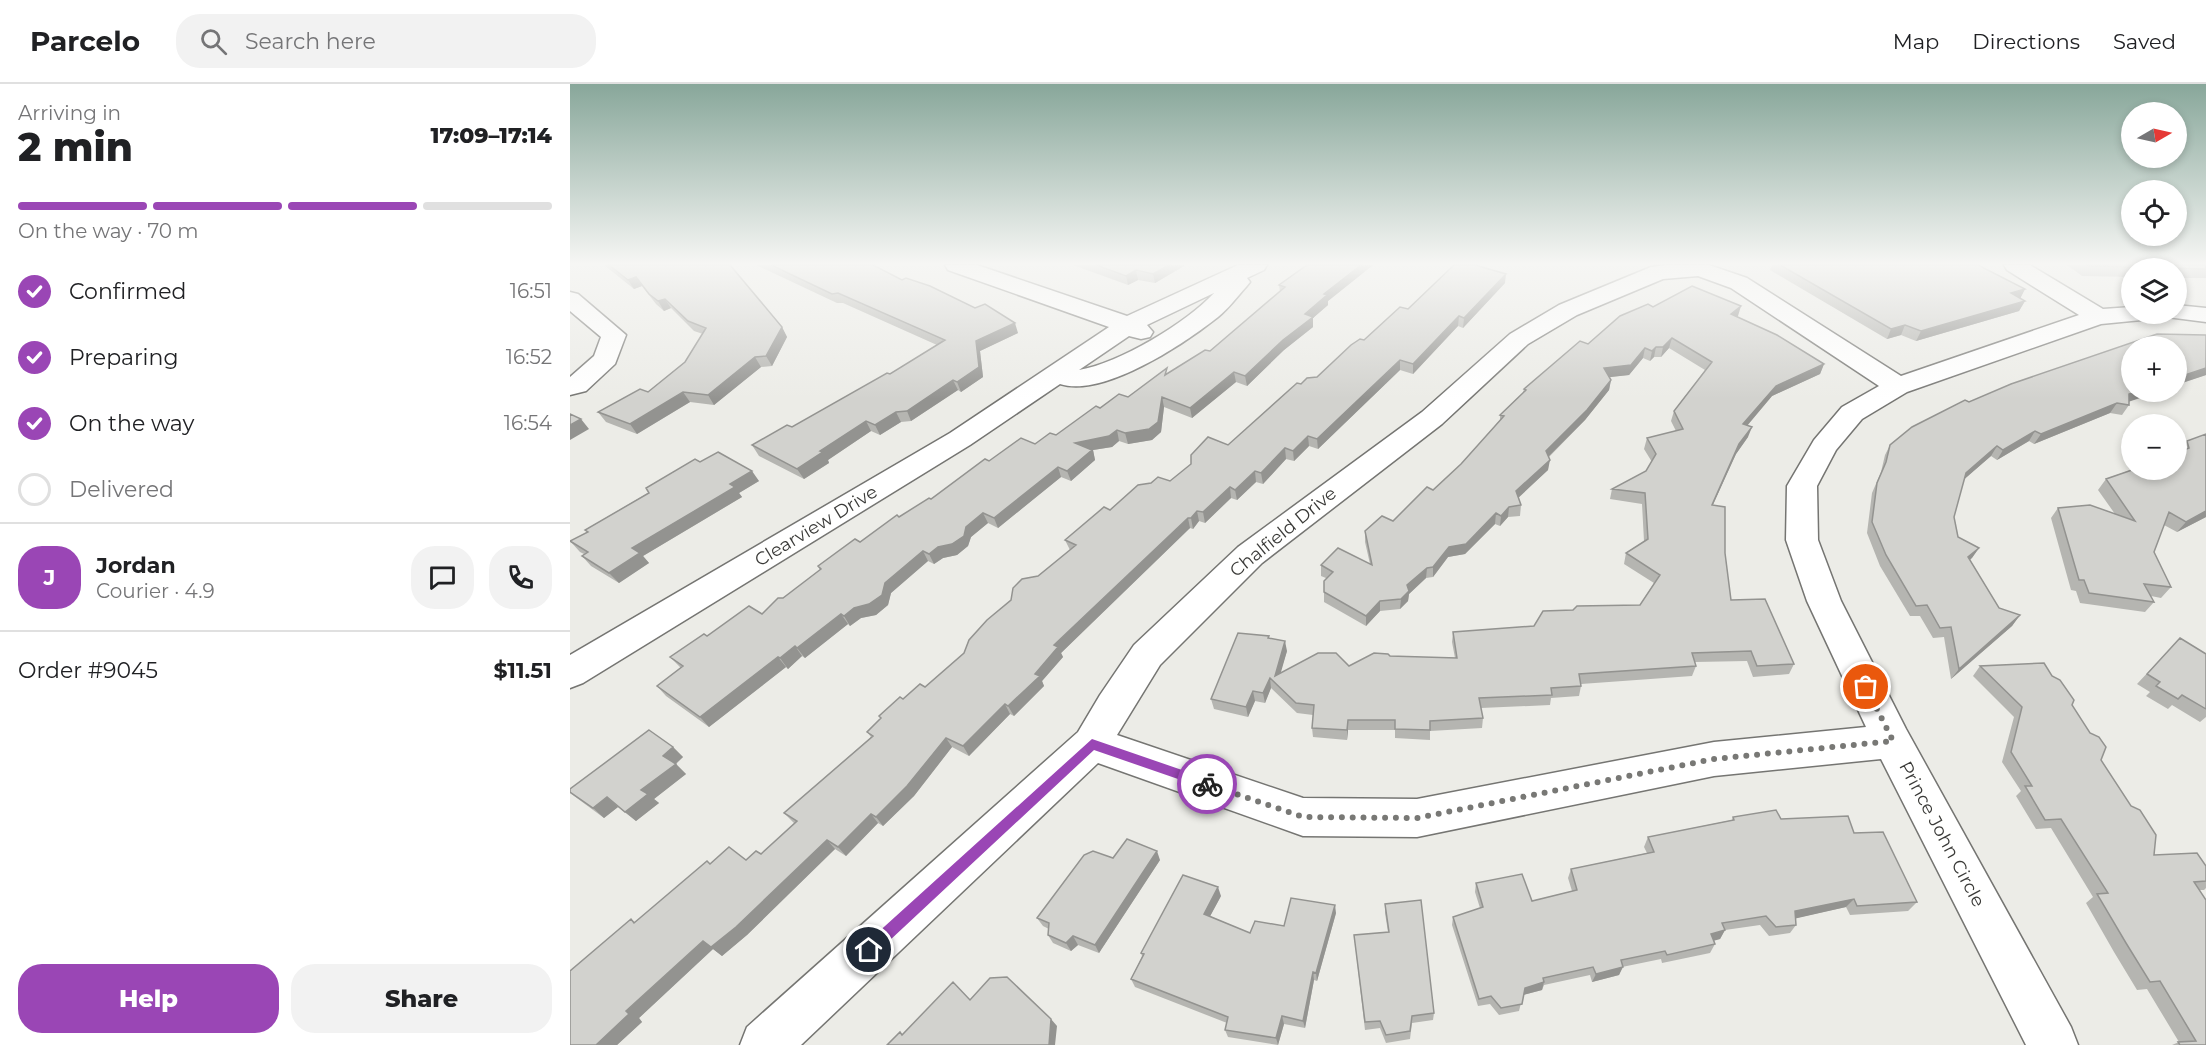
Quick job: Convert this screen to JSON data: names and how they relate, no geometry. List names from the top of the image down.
{
  "streets": {
    "street": ["Clearview Drive", "Chalfield Drive", "Prince John Circle"]
  },
  "crossings": [
    ["Chalfield Drive", "Prince John Circle"]
  ],
  "north": "right",
  "page": {
    "header": "Parcelo",
    "search": "Search here",
    "nav": ["Map", "Directions", "Saved"],
    "heading": ["2 min", "Arriving in", "17:09–17:14"],
    "panel": [
      "Jordan",
      "Courier · 4.9",
      "Order #9045",
      "$11.51"
    ],
    "map_buttons": ["+", "−"],
    "bar": "On the way · 70 m",
    "list": [
      ["Confirmed", "16:51"],
      ["Preparing", "16:52"],
      ["On the way", "16:54"],
      "Delivered"
    ],
    "round": "J",
    "buttons": ["Help", "Share"]
  }
}
